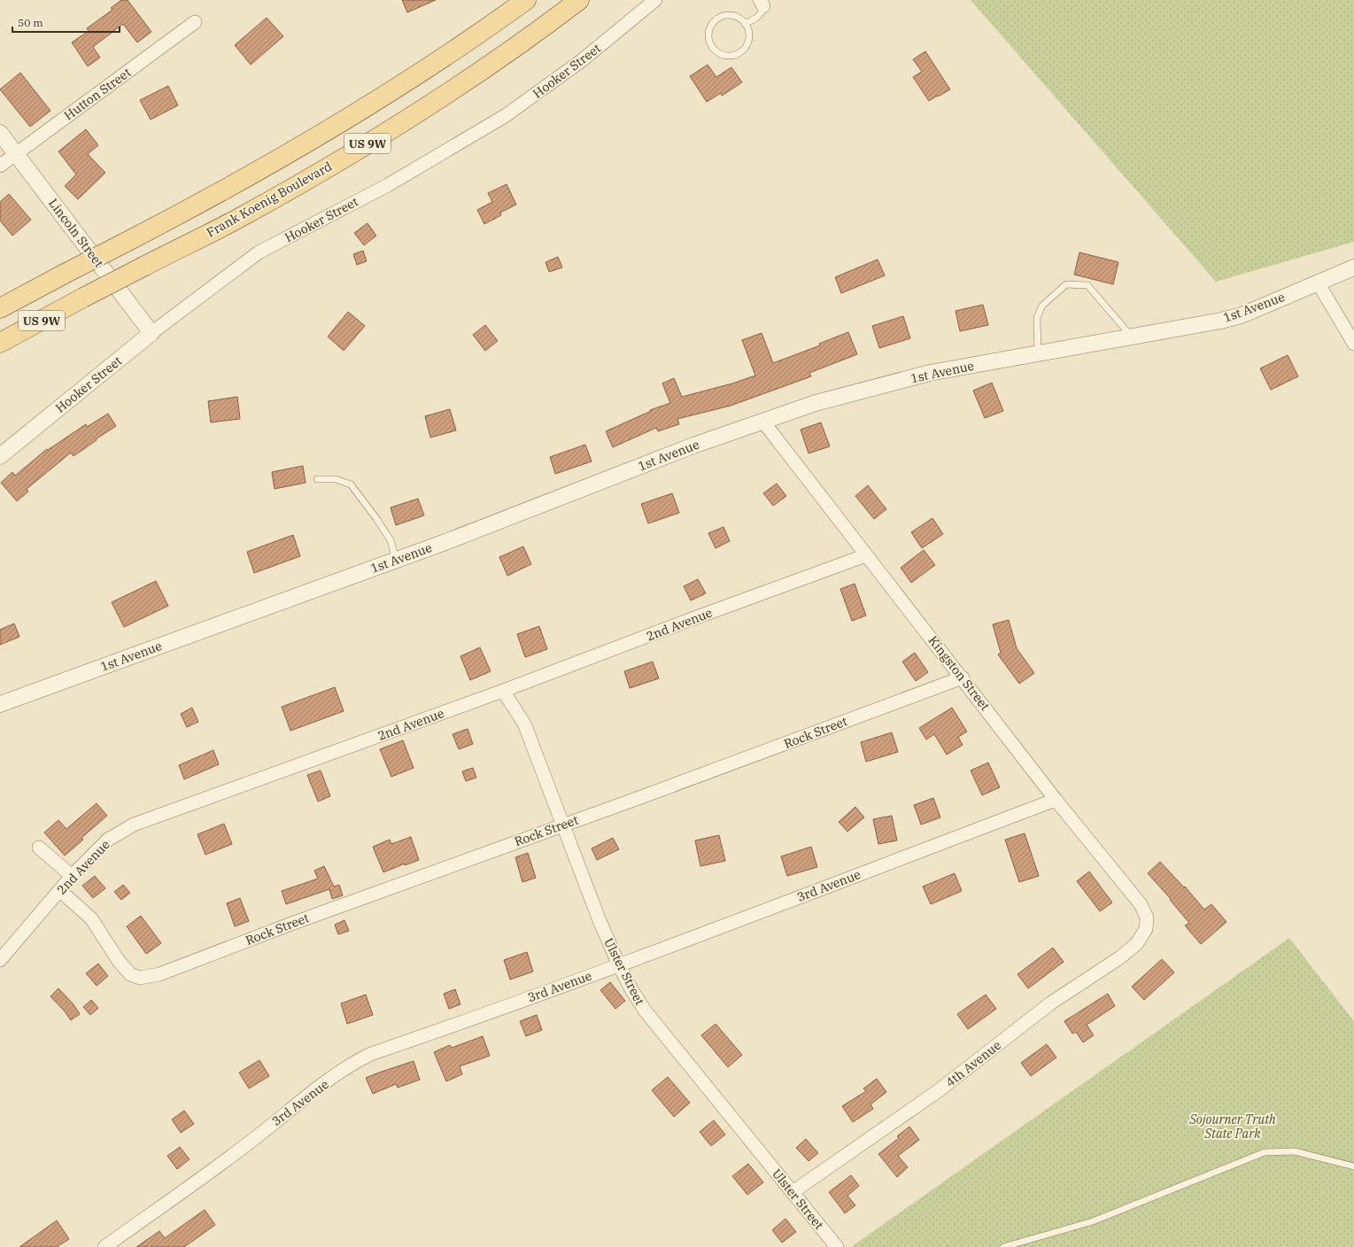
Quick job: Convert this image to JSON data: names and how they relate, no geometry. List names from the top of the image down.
{
  "streets": {
    "main road": ["US 9W", "Frank Koenig Boulevard"],
    "street": [
      "Hooker Street",
      "Hutton Street",
      "Lincoln Street",
      "1st Avenue",
      "2nd Avenue",
      "Kingston Street",
      "Rock Street",
      "3rd Avenue",
      "Ulster Street",
      "4th Avenue"
    ]
  },
  "crossings": [
    ["Hooker Street", "Lincoln Street"],
    ["Hutton Street", "Lincoln Street"],
    ["1st Avenue", "Kingston Street"],
    ["2nd Avenue", "Kingston Street"],
    ["2nd Avenue", "Rock Street"],
    ["2nd Avenue", "Ulster Street"],
    ["Kingston Street", "Rock Street"],
    ["Kingston Street", "3rd Avenue"],
    ["Kingston Street", "4th Avenue"],
    ["Rock Street", "Ulster Street"],
    ["3rd Avenue", "Ulster Street"],
    ["Ulster Street", "4th Avenue"]
  ],
  "parks": ["Sojourner Truth State Park"],
  "scale_bar": "50 m"
}
